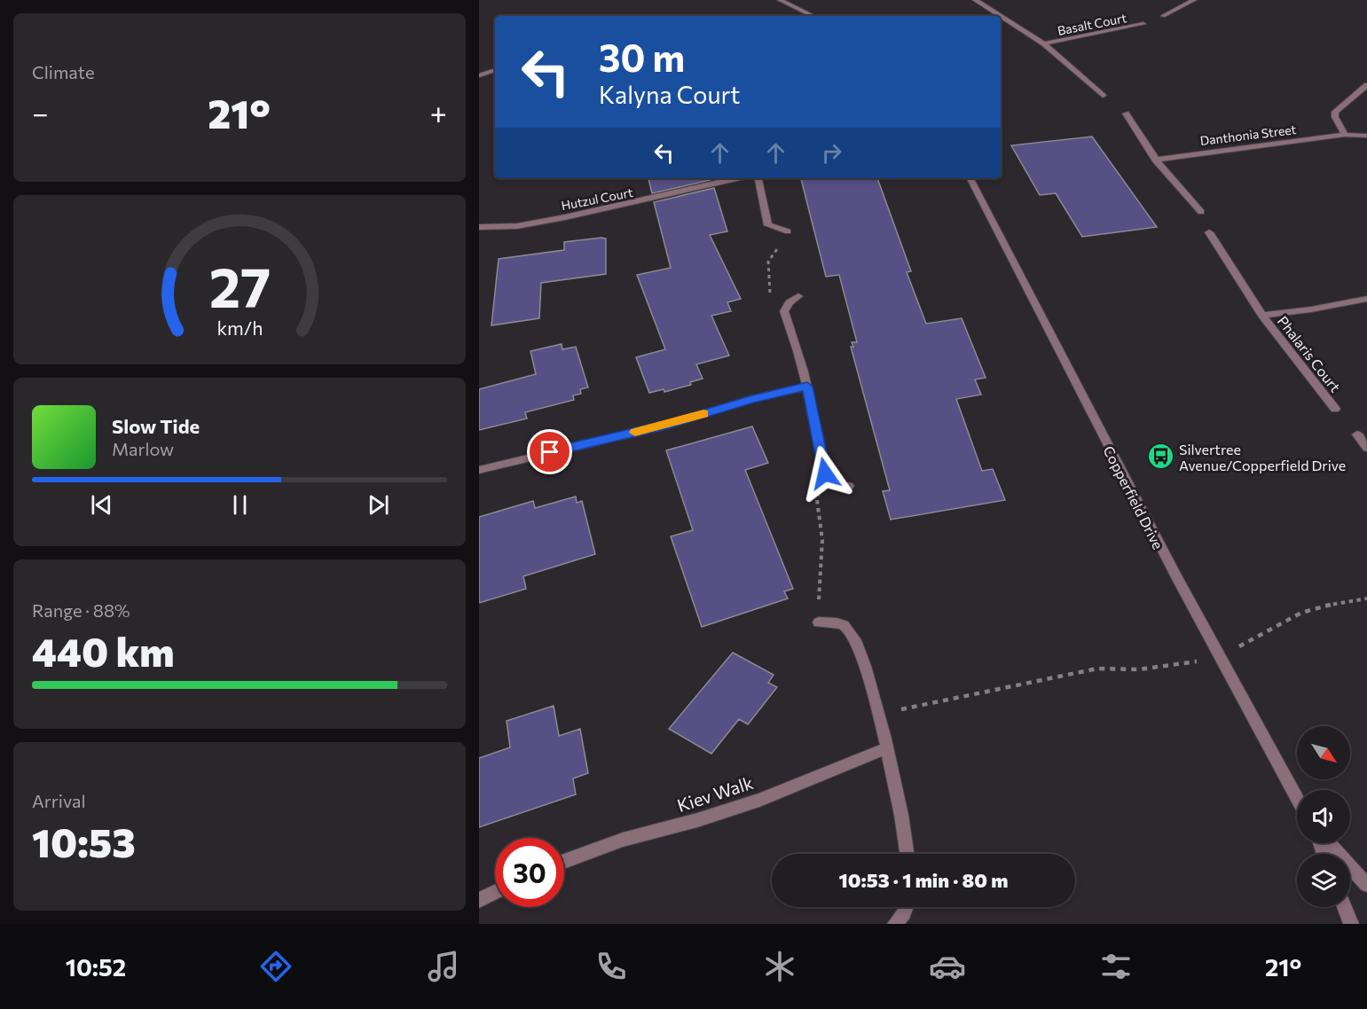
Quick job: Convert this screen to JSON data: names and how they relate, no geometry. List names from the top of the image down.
{
  "streets": {
    "street": [
      "Basalt Court",
      "Danthonia Street",
      "Hutzul Court",
      "Phalaris Court",
      "Copperfield Drive",
      "Kiev Walk"
    ]
  },
  "places": {
    "bus stop": ["Silvertree Avenue/Copperfield Drive"]
  },
  "north": "bottom right",
  "page": {
    "tile": [
      "Climate",
      ["Range · 88%", "440 km"],
      ["Arrival", "10:53"]
    ],
    "turn": ["30 m", "Kalyna Court"],
    "heat": ["−", "21°", "+"],
    "song": ["Slow Tide", "Marlow"],
    "limit": "30",
    "trip": "10:53 · 1 min · 80 m",
    "tabs": ["10:52", "21°"],
    "gauge": ["27", "km/h"]
  }
}
